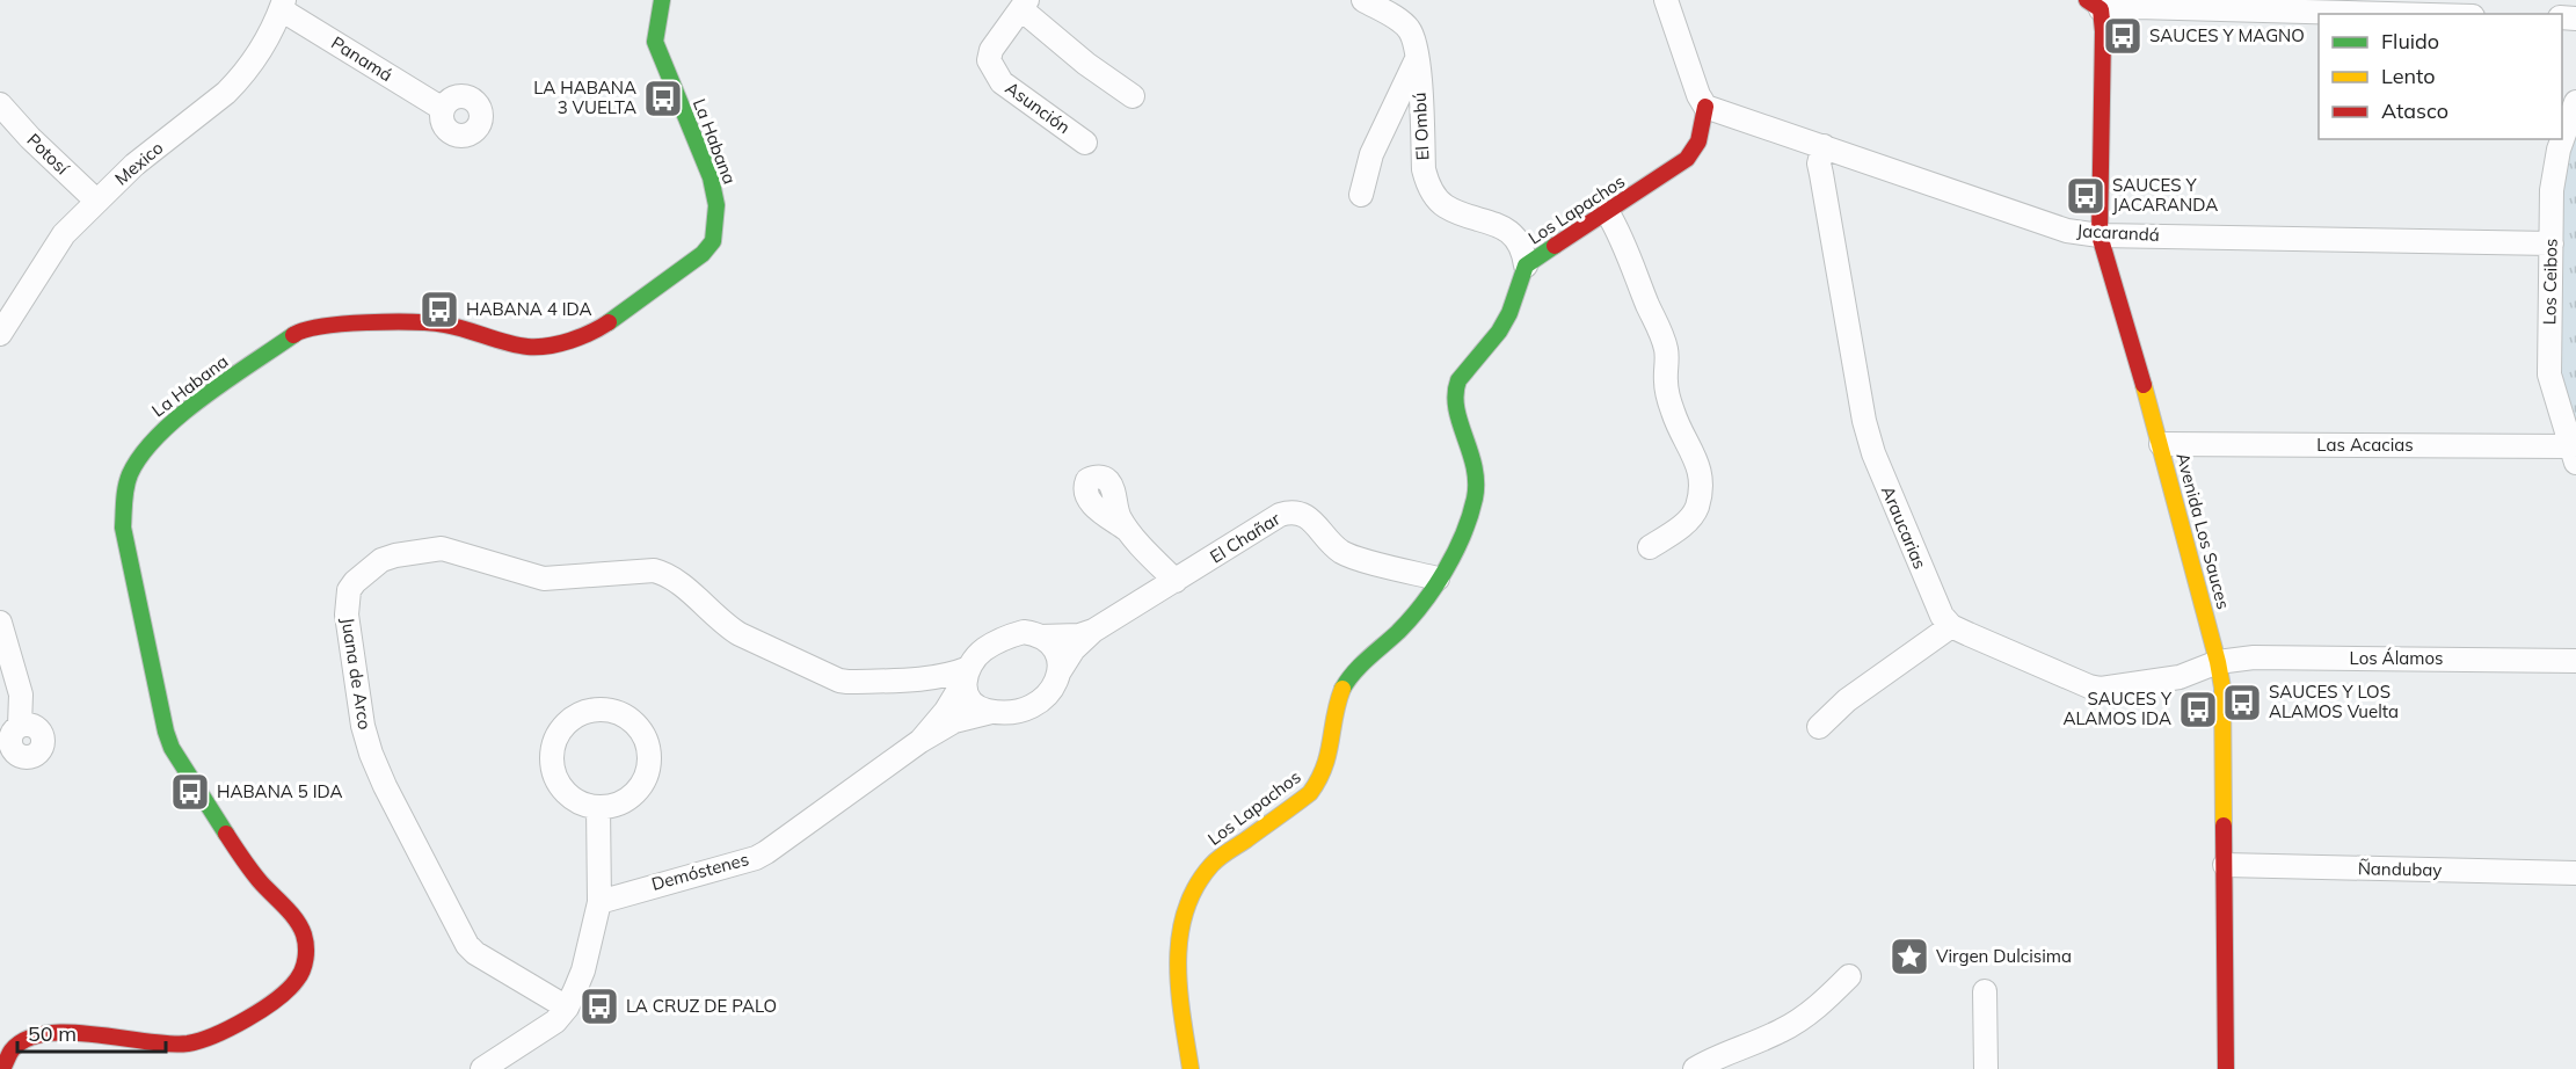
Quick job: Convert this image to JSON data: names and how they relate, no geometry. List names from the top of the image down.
{
  "streets": {
    "street": [
      "Panamá",
      "Asunción",
      "El Ombú",
      "La Habana",
      "Potosí",
      "Mexico",
      "Los Lapachos",
      "Jacarandá",
      "Los Ceibos",
      "Las Acacias",
      "Araucarias",
      "Avenida Los Sauces",
      "El Chañar",
      "Los Álamos",
      "Juana de Arco",
      "Ñandubay",
      "Demóstenes"
    ]
  },
  "crossings": [
    ["Panamá", "Mexico"],
    ["El Ombú", "Los Lapachos"],
    ["Potosí", "Mexico"],
    ["Los Lapachos", "Jacarandá"],
    ["Los Lapachos", "El Chañar"],
    ["Jacarandá", "Los Ceibos"],
    ["Jacarandá", "Araucarias"],
    ["Jacarandá", "Avenida Los Sauces"],
    ["Los Ceibos", "Las Acacias"],
    ["Las Acacias", "Avenida Los Sauces"],
    ["Avenida Los Sauces", "Los Álamos"],
    ["Avenida Los Sauces", "Ñandubay"],
    ["El Chañar", "Juana de Arco"],
    ["El Chañar", "Demóstenes"],
    ["Juana de Arco", "Demóstenes"]
  ],
  "places": {
    "bus stop": [
      "SAUCES Y MAGNO",
      "LA HABANA 3 VUELTA",
      "SAUCES Y JACARANDA",
      "HABANA 4 IDA",
      "SAUCES Y LOS ALAMOS Vuelta",
      "SAUCES Y ALAMOS IDA",
      "HABANA 5 IDA",
      "LA CRUZ DE PALO"
    ],
    "place": ["Virgen Dulcisima"]
  },
  "legend": ["Fluido", "Lento", "Atasco"],
  "scale_bar": "50 m"
}
